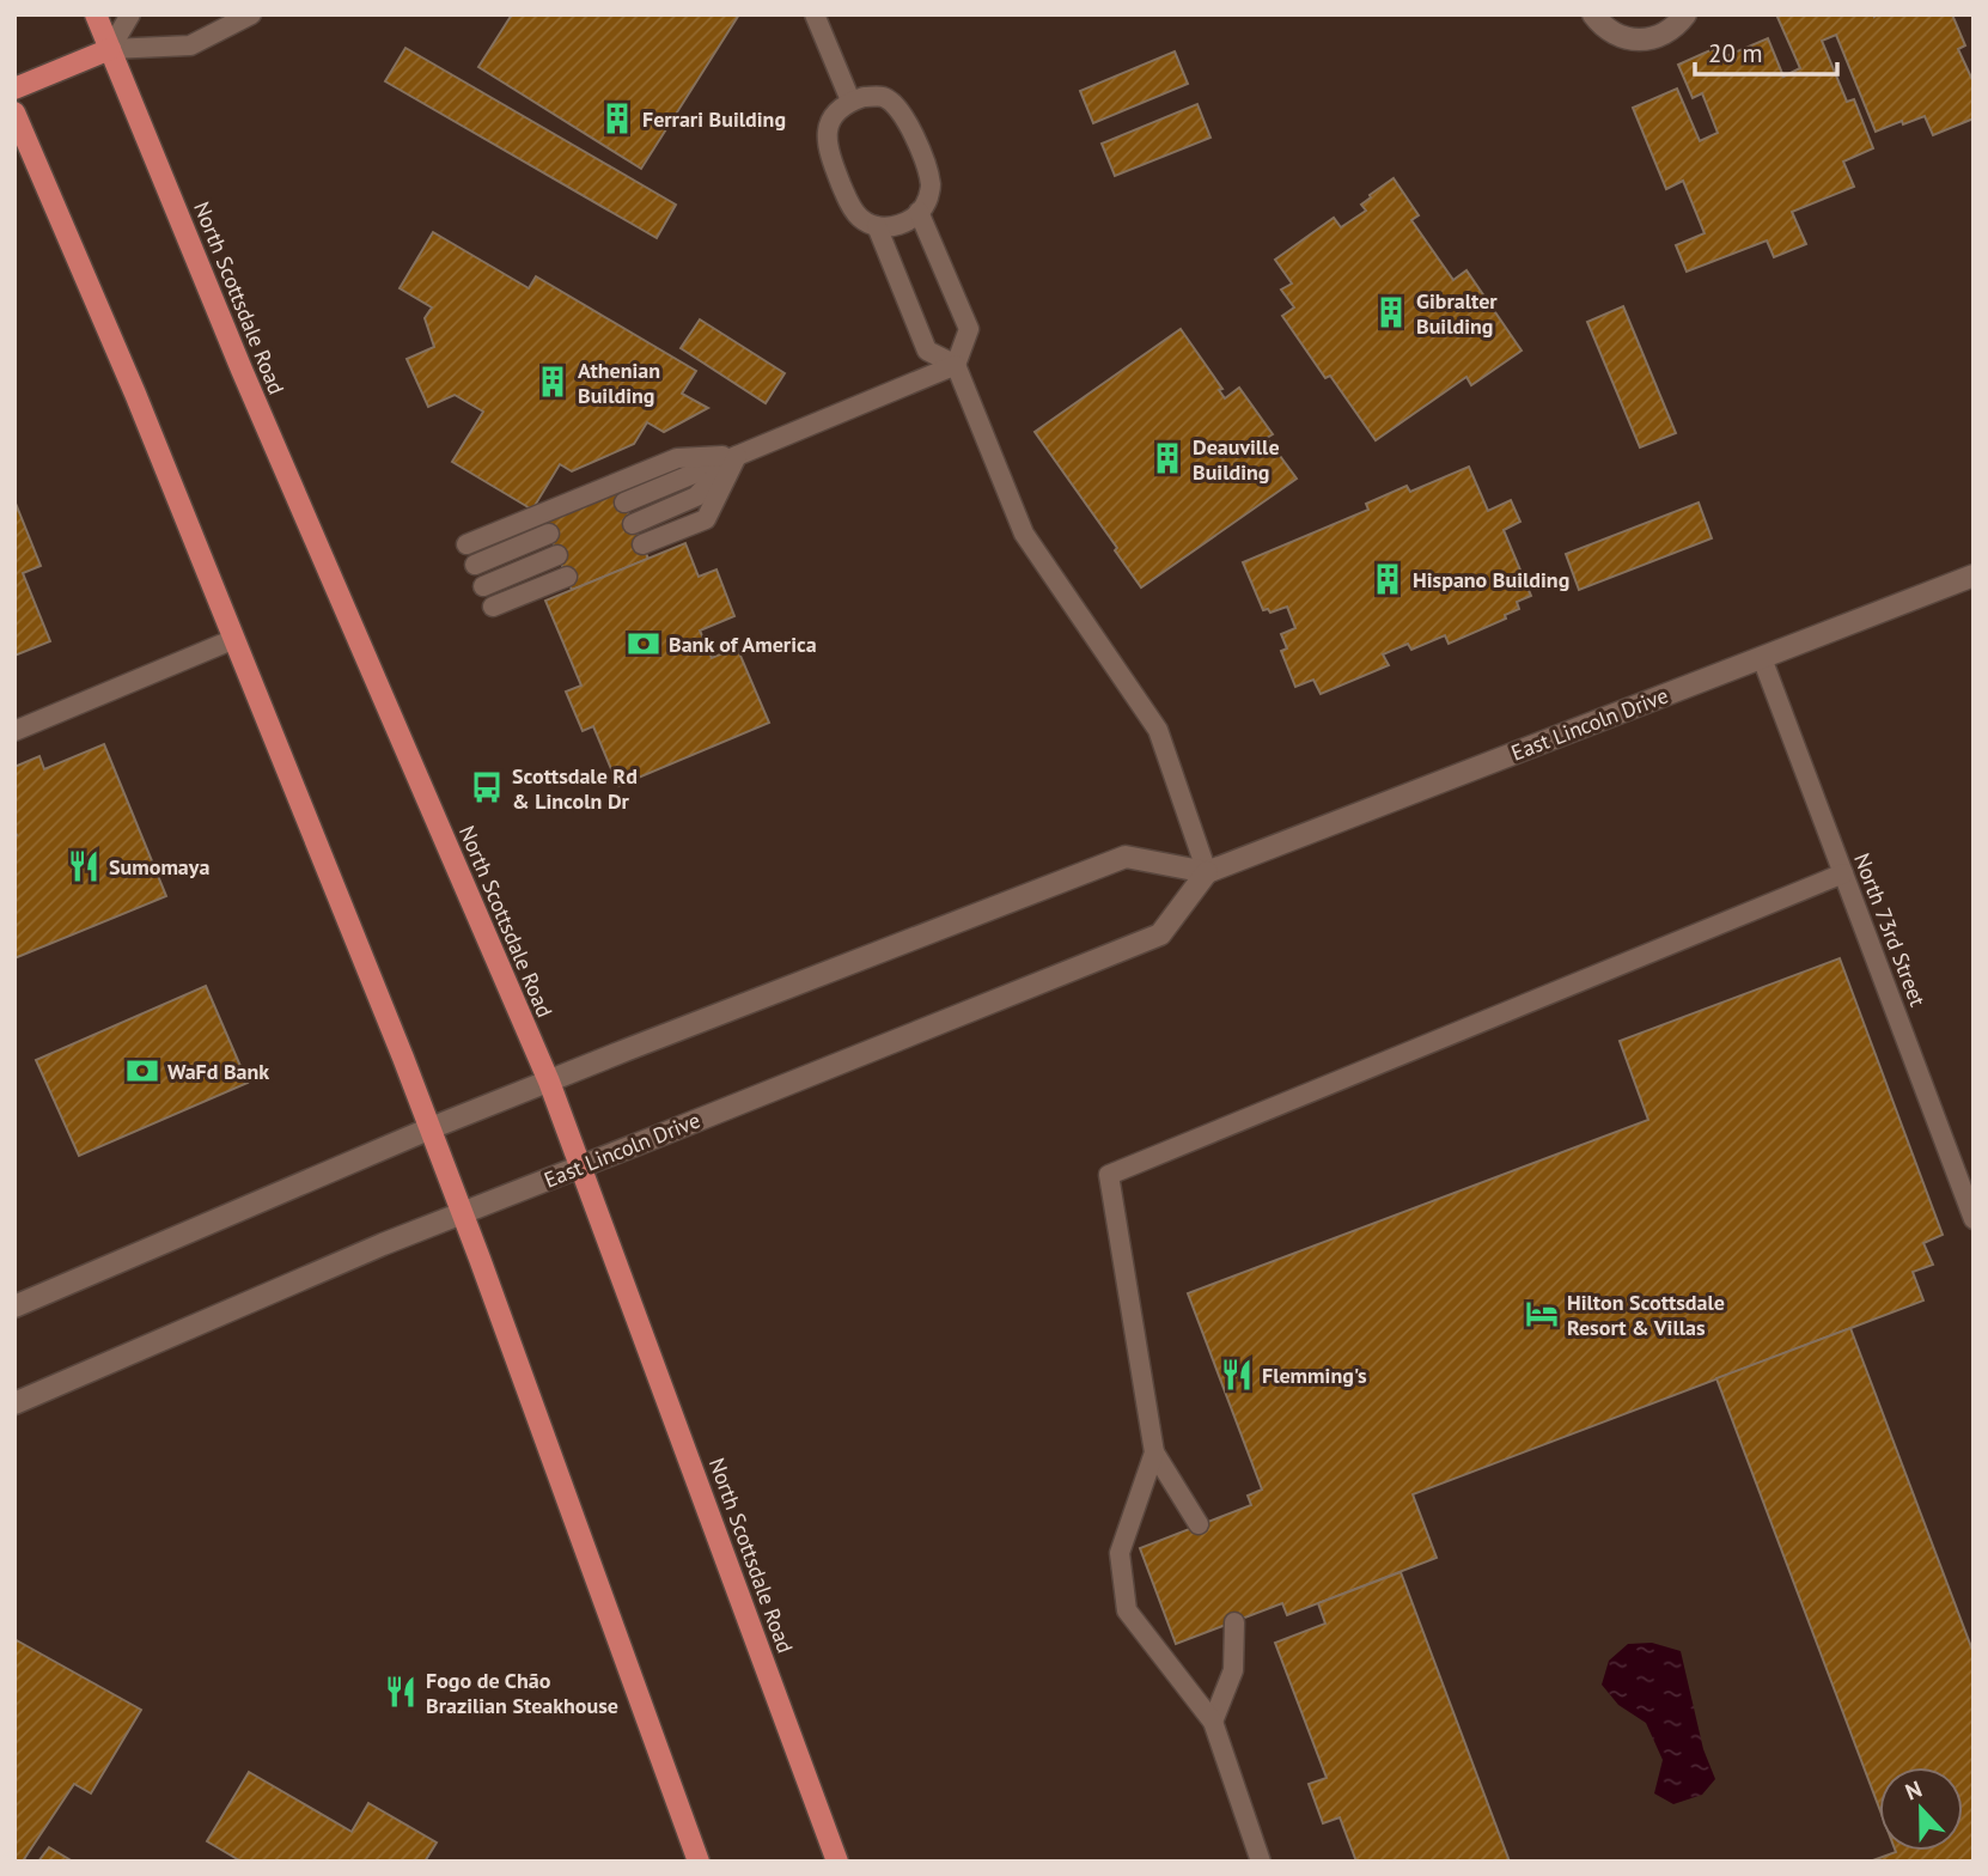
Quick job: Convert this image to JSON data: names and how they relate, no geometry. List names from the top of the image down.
{
  "streets": {
    "main road": ["North Scottsdale Road", "East Lincoln Drive"],
    "lane": ["North 73rd Street"]
  },
  "crossings": [
    ["North Scottsdale Road", "East Lincoln Drive"],
    ["East Lincoln Drive", "North 73rd Street"]
  ],
  "places": {
    "building": [
      "Ferrari Building",
      "Gibralter Building",
      "Athenian Building",
      "Deauville Building",
      "Hispano Building"
    ],
    "bank": ["Bank of America", "WaFd Bank"],
    "bus stop": ["Scottsdale Rd & Lincoln Dr"],
    "restaurant": ["Sumomaya", "Flemming's", "Fogo de Chão Brazilian Steakhouse"],
    "hotel": ["Hilton Scottsdale Resort & Villas"]
  },
  "scale_bar": "20 m",
  "north": "top"
}
